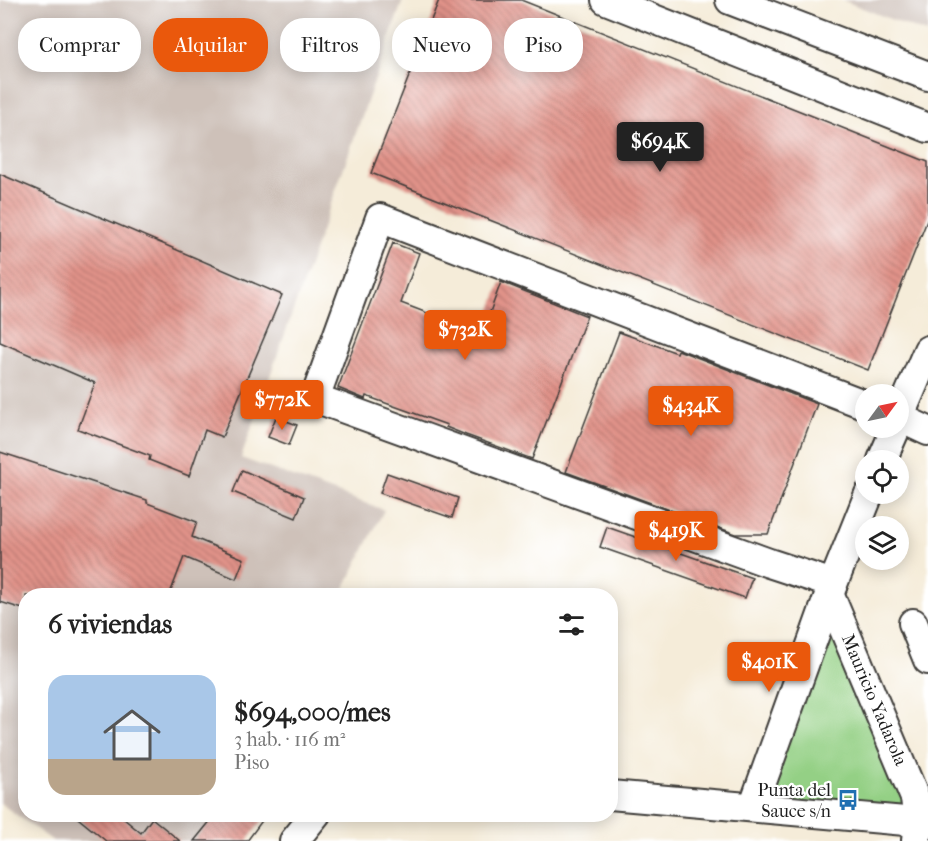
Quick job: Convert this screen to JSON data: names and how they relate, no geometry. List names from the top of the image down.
{
  "streets": {
    "street": ["Mauricio Yadarola"]
  },
  "places": {
    "bus stop": ["Punta del Sauce s/n"]
  },
  "north": "top right",
  "page": {
    "chip": [
      "Comprar",
      "Alquilar",
      "Filtros",
      "Nuevo",
      "Piso"
    ],
    "price": [
      "$694K",
      "$732K",
      "$772K",
      "$434K",
      "$419K",
      "$401K"
    ],
    "heading": "6 viviendas",
    "list": [
      {
        "name": "$694,000/mes",
        "note": "3 hab. · 116 m² · Piso"
      }
    ]
  }
}
